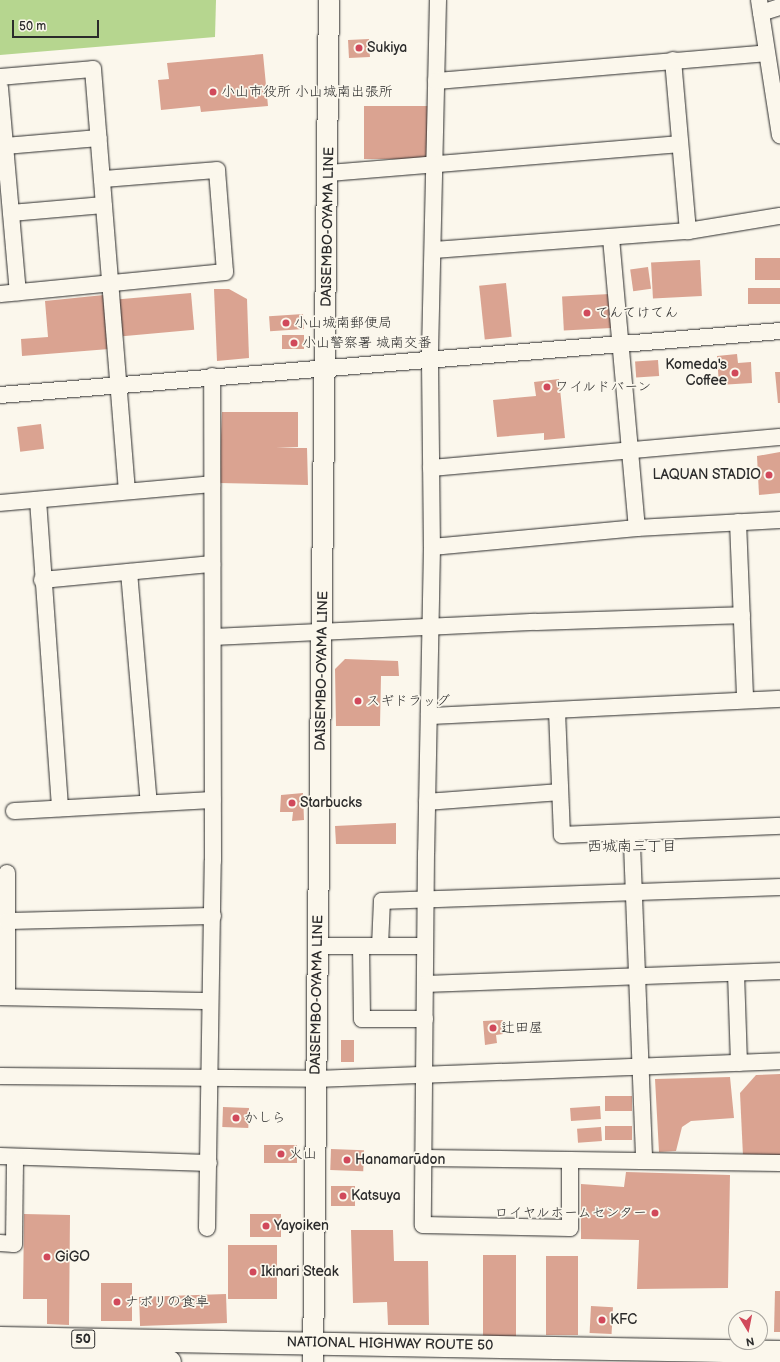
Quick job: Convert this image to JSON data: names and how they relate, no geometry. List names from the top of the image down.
{
  "streets": {
    "highway": ["50", "NATIONAL HIGHWAY ROUTE 50"],
    "main road": ["DAISEMBO-OYAMA LINE"]
  },
  "crossings": [
    ["DAISEMBO-OYAMA LINE", "NATIONAL HIGHWAY ROUTE 50"]
  ],
  "districts": ["西城南三丁目"],
  "places": [
    "Sukiya",
    "小山市役所 小山城南出張所",
    "てんてけてん",
    "小山城南郵便局",
    "小山警察署 城南交番",
    "Komeda's Coffee",
    "ワイルドバーン",
    "LAQUAN STADIO",
    "スギドラッグ",
    "Starbucks",
    "辻田屋",
    "かしら",
    "火山",
    "Hanamarūdon",
    "Katsuya",
    "ロイヤルホームセンター",
    "Yayoiken",
    "GiGO",
    "Ikinari Steak",
    "ナポリの食卓",
    "KFC"
  ],
  "scale_bar": "50 m",
  "north": "bottom"
}
